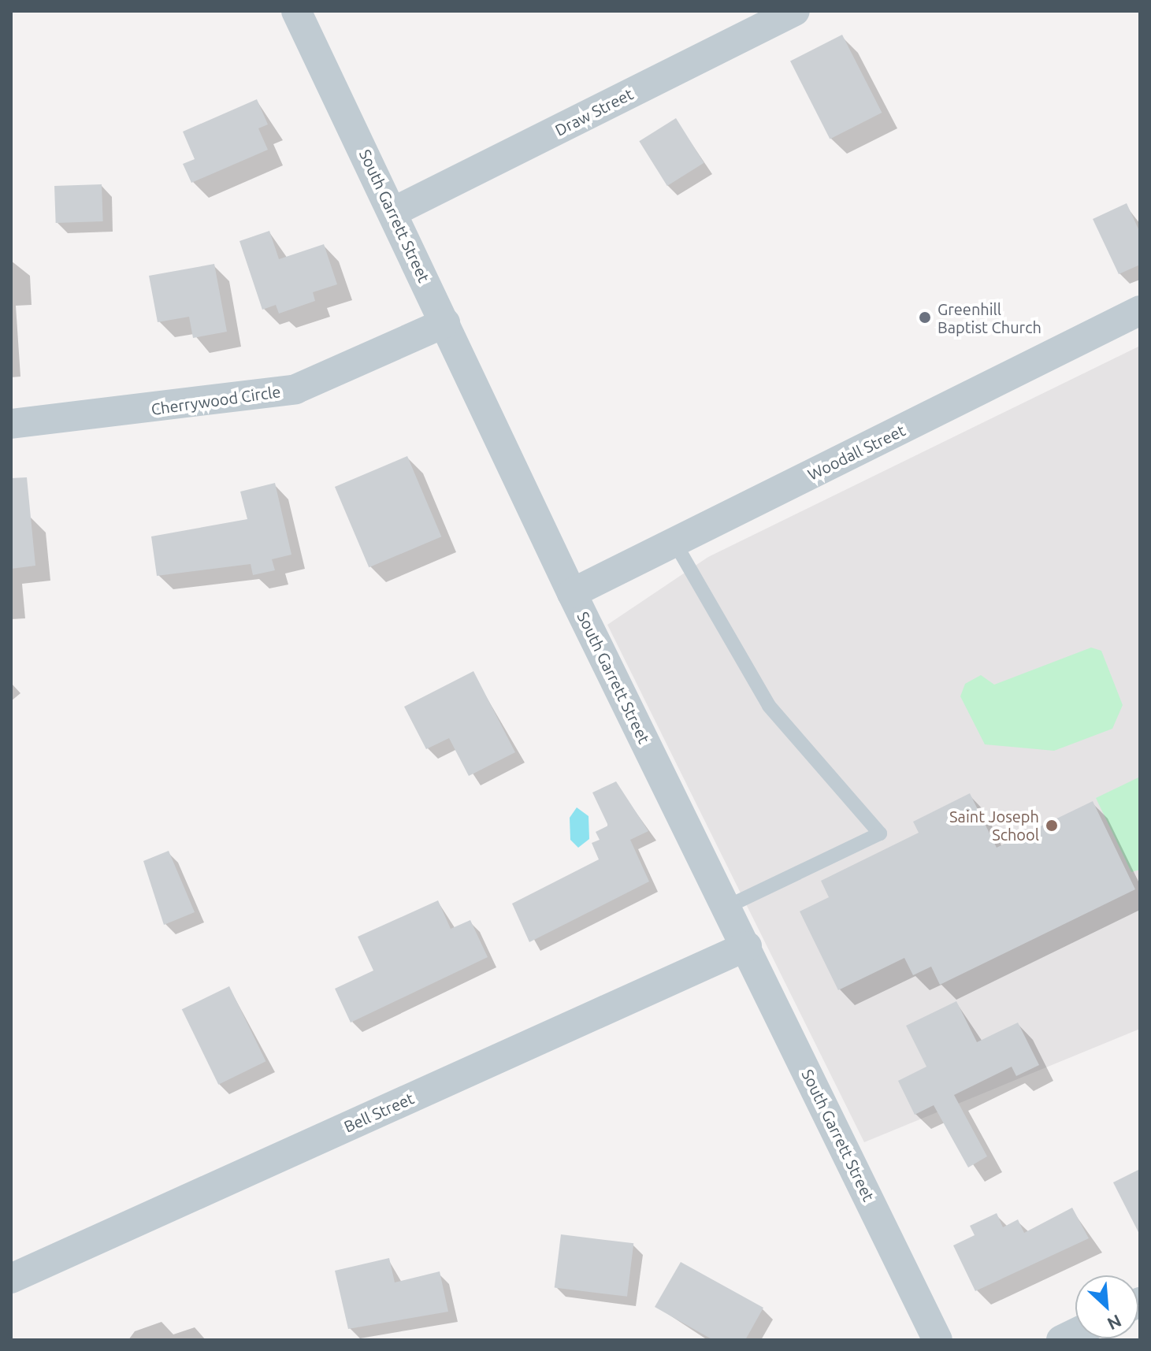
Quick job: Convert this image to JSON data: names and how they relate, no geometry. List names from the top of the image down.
{
  "streets": {
    "street": [
      "Draw Street",
      "South Garrett Street",
      "Cherrywood Circle",
      "Woodall Street",
      "Bell Street"
    ]
  },
  "crossings": [
    ["Draw Street", "South Garrett Street"],
    ["South Garrett Street", "Cherrywood Circle"],
    ["South Garrett Street", "Woodall Street"],
    ["South Garrett Street", "Bell Street"]
  ],
  "places": ["Greenhill Baptist Church", "Saint Joseph School"],
  "north": "bottom right"
}
